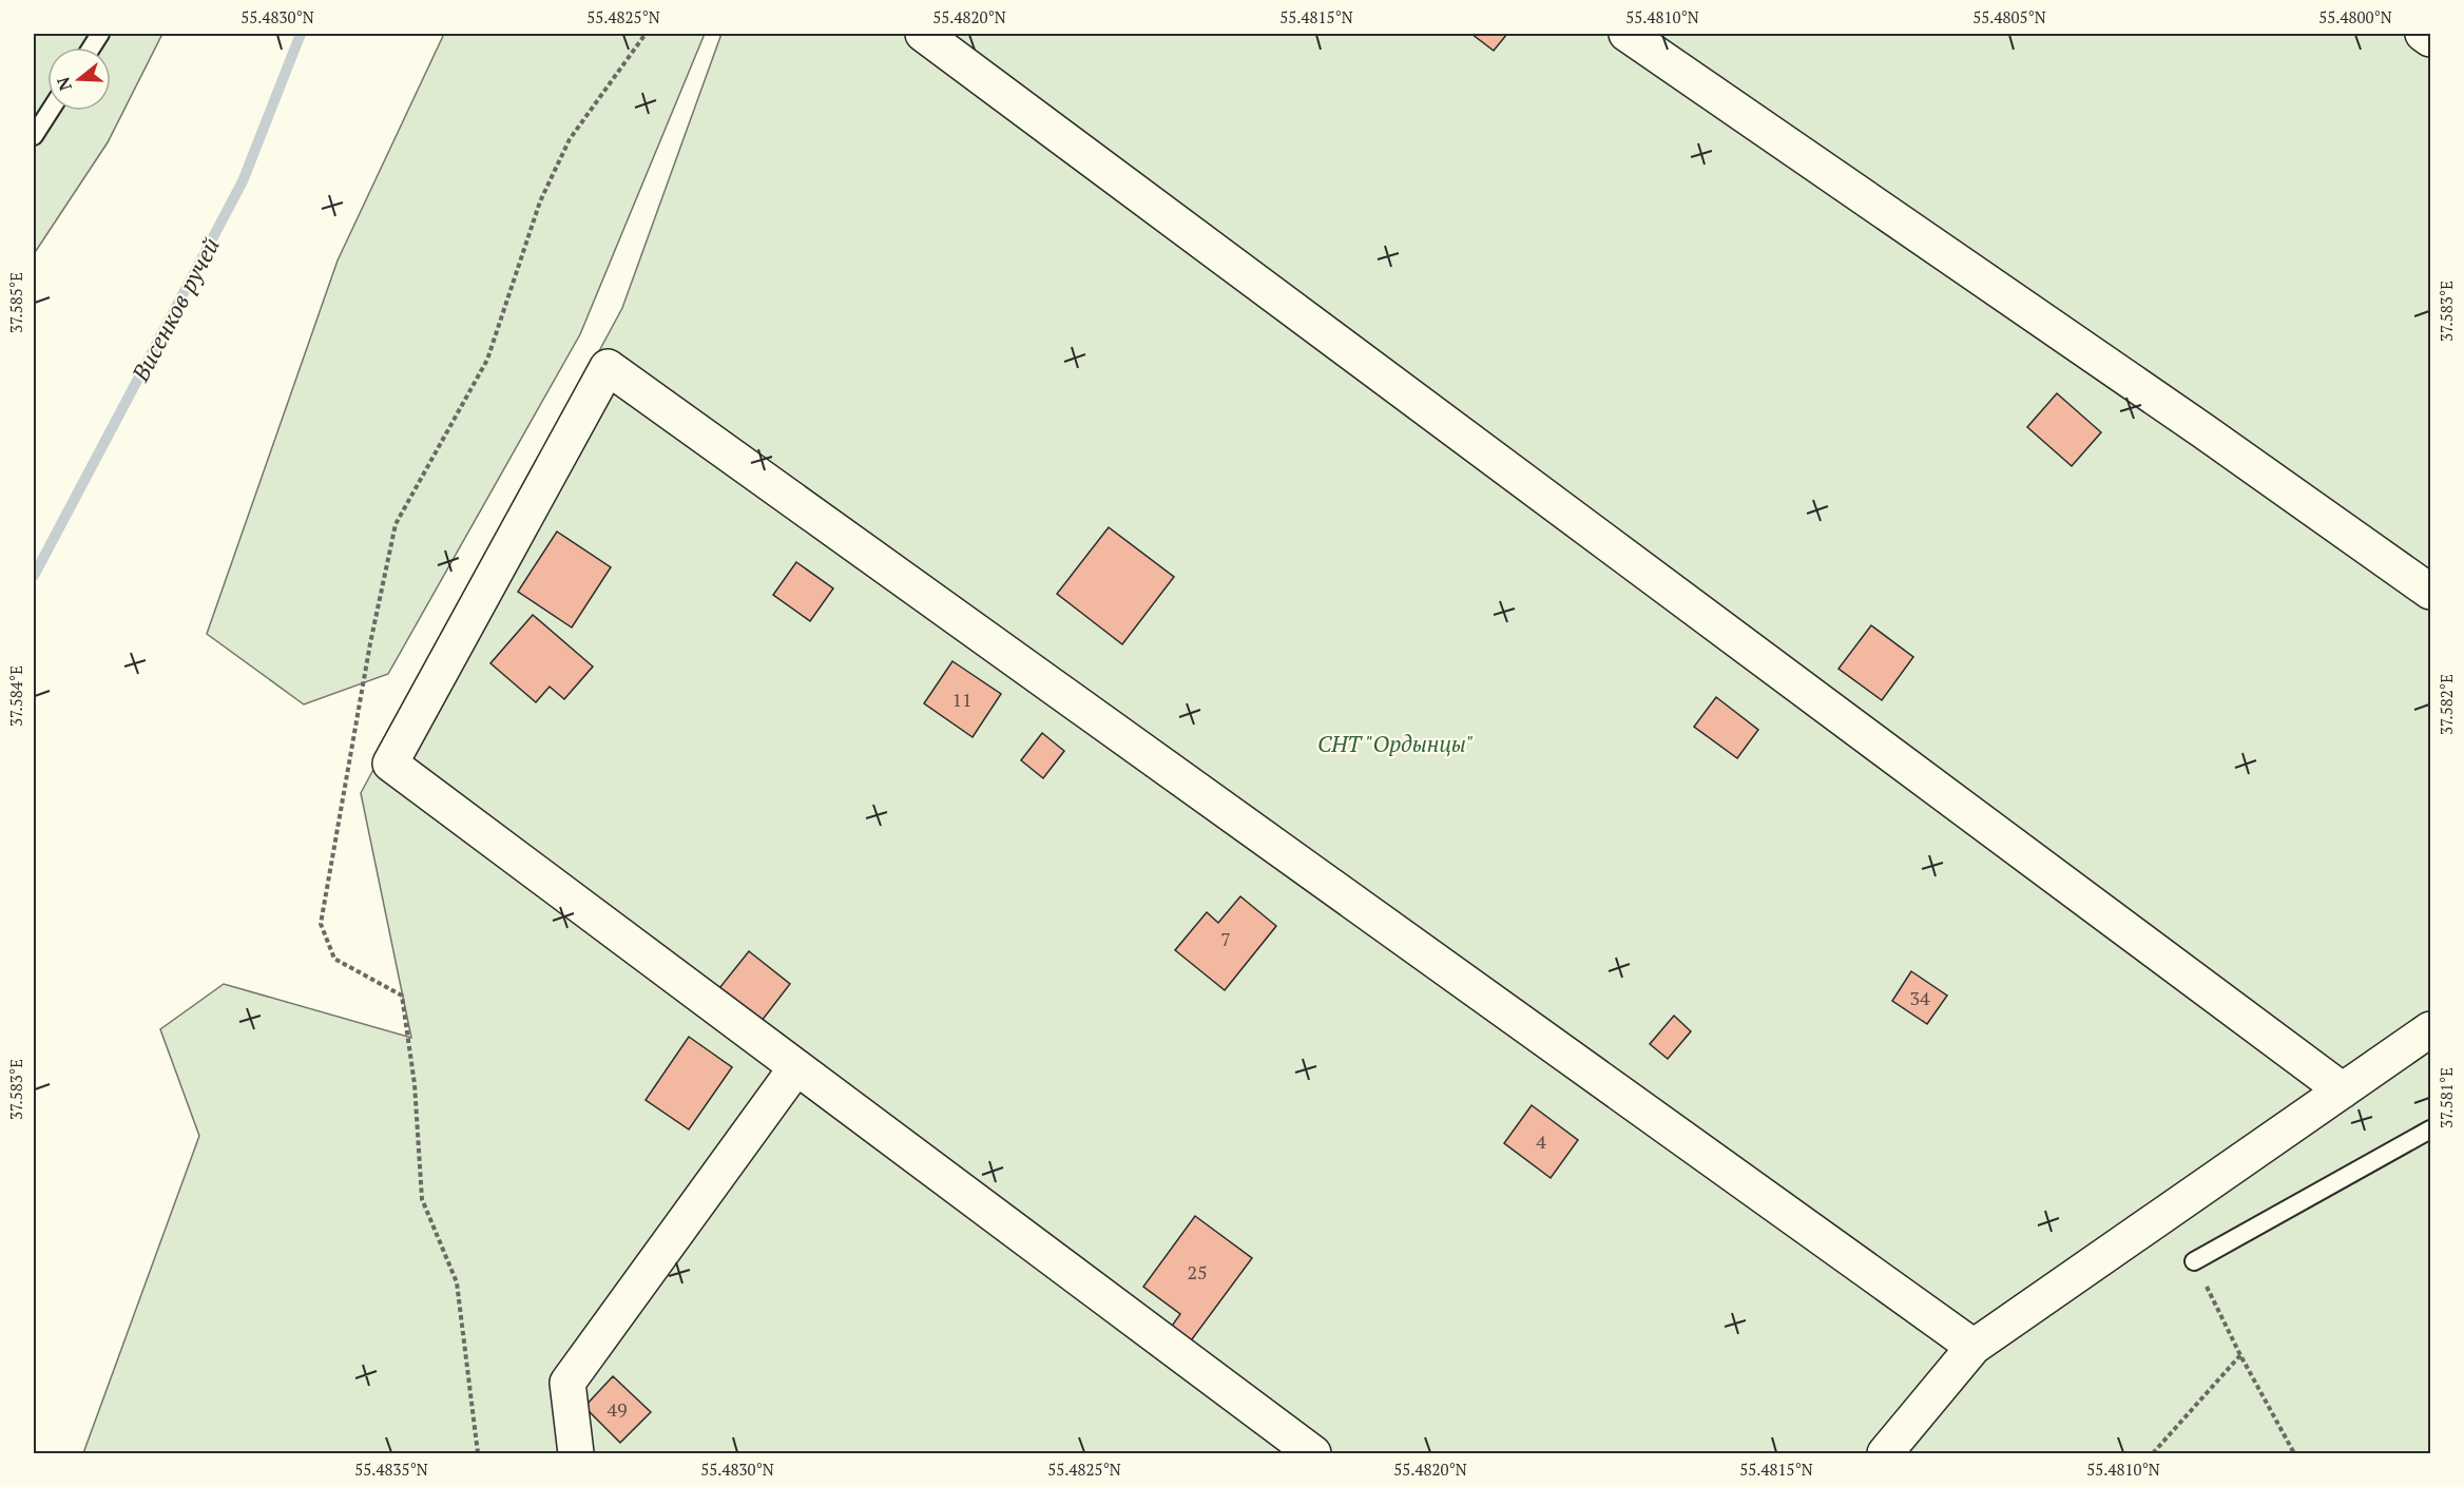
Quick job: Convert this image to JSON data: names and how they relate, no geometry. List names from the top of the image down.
{
  "water": ["Висенков ручей"],
  "parks": ["СНТ \"Ордынцы\""],
  "house_numbers": [
    "11",
    "7",
    "34",
    "4",
    "25",
    "49"
  ],
  "north": "left",
  "coordinates": [
    "55.4830°N",
    "55.4825°N",
    "55.4820°N",
    "55.4815°N",
    "55.4810°N",
    "55.4805°N",
    "55.4800°N",
    "37.585°E",
    "37.583°E",
    "37.584°E",
    "37.582°E",
    "37.581°E",
    "55.4835°N"
  ]
}
